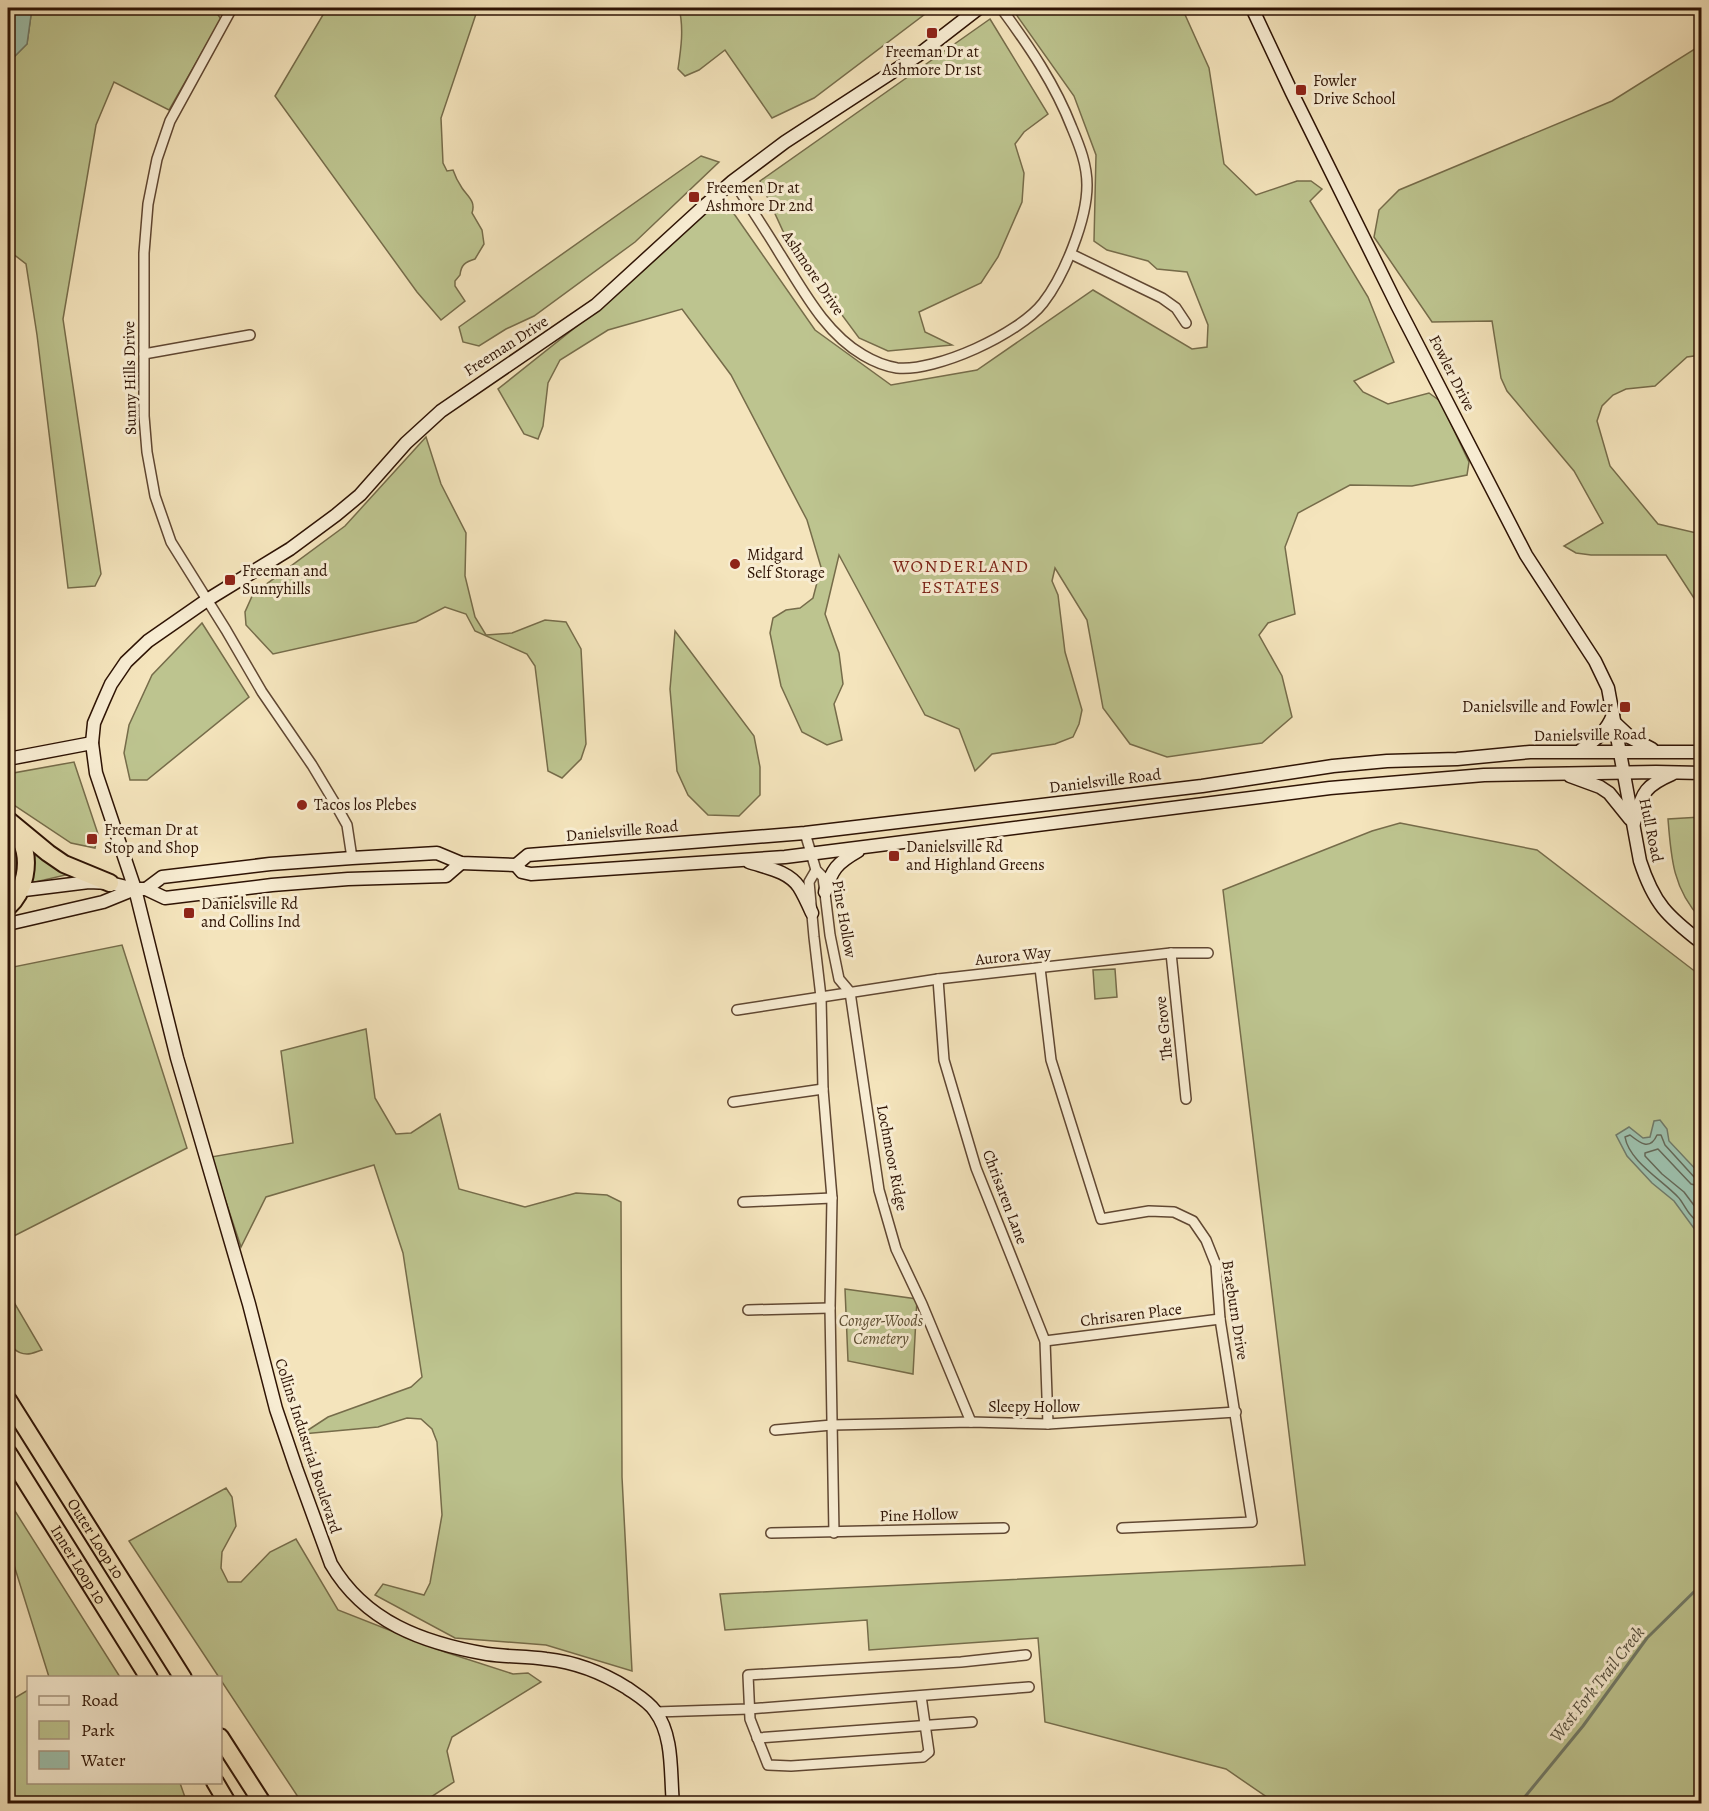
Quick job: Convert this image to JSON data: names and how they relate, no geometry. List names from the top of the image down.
{
  "streets": {
    "highway": ["Outer Loop 10", "Inner Loop 10"],
    "main road": [
      "Freeman Drive",
      "Fowler Drive",
      "Danielsville Road",
      "Hull Road",
      "Collins Industrial Boulevard"
    ],
    "street": [
      "Ashmore Drive",
      "Sunny Hills Drive",
      "Pine Hollow",
      "Aurora Way",
      "The Grove",
      "Lochmoor Ridge",
      "Chrisaren Lane",
      "Braeburn Drive",
      "Chrisaren Place",
      "Sleepy Hollow"
    ]
  },
  "crossings": [
    ["Ashmore Drive", "Freeman Drive"],
    ["Freeman Drive", "Sunny Hills Drive"],
    ["Freeman Drive", "Danielsville Road"],
    ["Freeman Drive", "Collins Industrial Boulevard"],
    ["Fowler Drive", "Danielsville Road"],
    ["Fowler Drive", "Hull Road"],
    ["Sunny Hills Drive", "Danielsville Road"],
    ["Danielsville Road", "Hull Road"],
    ["Danielsville Road", "Collins Industrial Boulevard"],
    ["Pine Hollow", "Aurora Way"],
    ["Pine Hollow", "Lochmoor Ridge"],
    ["Pine Hollow", "Sleepy Hollow"],
    ["Aurora Way", "The Grove"],
    ["Aurora Way", "Lochmoor Ridge"],
    ["Aurora Way", "Chrisaren Lane"],
    ["Aurora Way", "Braeburn Drive"],
    ["Lochmoor Ridge", "Sleepy Hollow"],
    ["Chrisaren Lane", "Chrisaren Place"],
    ["Chrisaren Lane", "Sleepy Hollow"],
    ["Braeburn Drive", "Chrisaren Place"],
    ["Braeburn Drive", "Sleepy Hollow"]
  ],
  "districts": ["WONDERLAND ESTATES"],
  "water": ["West Fork Trail Creek"],
  "parks": ["Conger-Woods Cemetery"],
  "places": {
    "transit": [
      "Freeman Dr at Ashmore Dr 1st",
      "Fowler Drive School",
      "Freemen Dr at Ashmore Dr 2nd",
      "Freeman and Sunnyhills",
      "Danielsville and Fowler",
      "Freeman Dr at Stop and Shop",
      "Danielsville Rd and Highland Greens",
      "Danielsville Rd and Collins Ind"
    ],
    "other": ["Midgard Self Storage", "Tacos los Plebes"]
  },
  "legend": ["Road", "Park", "Water"]
}
